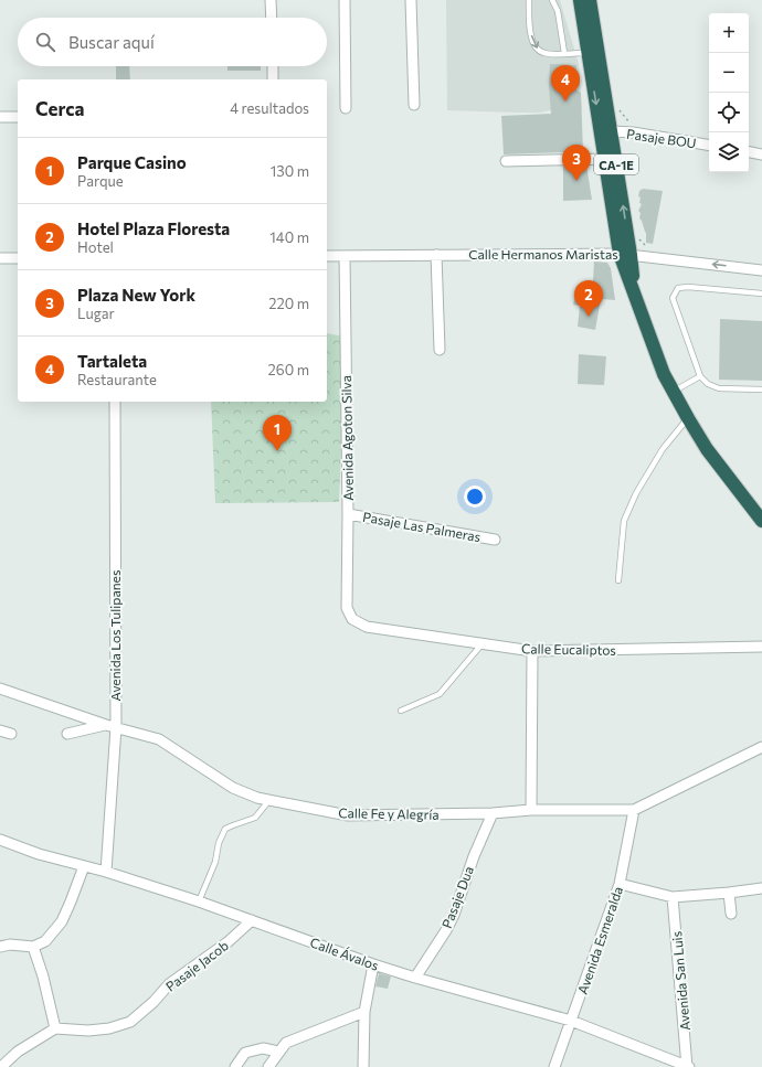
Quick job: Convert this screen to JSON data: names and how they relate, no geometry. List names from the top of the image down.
{
  "streets": {
    "highway": ["CA-1E"],
    "street": [
      "Pasaje BOU",
      "Calle Hermanos Maristas",
      "Avenida Agoton Silva",
      "Pasaje Las Palmeras",
      "Avenida Los Tulipanes",
      "Calle Eucaliptos",
      "Calle Fe y Alegría",
      "Pasaje Dua",
      "Avenida Esmeralda",
      "Calle Ávalos",
      "Pasaje Jacob",
      "Avenida San Luis"
    ]
  },
  "crossings": [
    ["Pasaje BOU", "CA-1E"],
    ["CA-1E", "Calle Hermanos Maristas"],
    ["Calle Hermanos Maristas", "Avenida Agoton Silva"],
    ["Avenida Agoton Silva", "Pasaje Las Palmeras"],
    ["Avenida Agoton Silva", "Calle Eucaliptos"],
    ["Avenida Los Tulipanes", "Calle Fe y Alegría"],
    ["Avenida Los Tulipanes", "Calle Ávalos"],
    ["Calle Fe y Alegría", "Pasaje Dua"],
    ["Calle Fe y Alegría", "Avenida Esmeralda"],
    ["Pasaje Dua", "Calle Ávalos"],
    ["Avenida Esmeralda", "Calle Ávalos"],
    ["Calle Ávalos", "Pasaje Jacob"],
    ["Calle Ávalos", "Avenida San Luis"]
  ],
  "page": {
    "map_buttons": ["+", "−"],
    "search": "Buscar aquí",
    "pins": [
      "4",
      "3",
      "2",
      "1"
    ],
    "heading": ["Cerca", "4 resultados"],
    "list": [
      {
        "mark": "1",
        "name": "Parque Casino",
        "note": "Parque",
        "value": "130 m"
      },
      {
        "mark": "2",
        "name": "Hotel Plaza Floresta",
        "note": "Hotel",
        "value": "140 m"
      },
      {
        "mark": "3",
        "name": "Plaza New York",
        "note": "Lugar",
        "value": "220 m"
      },
      {
        "mark": "4",
        "name": "Tartaleta",
        "note": "Restaurante",
        "value": "260 m"
      }
    ]
  }
}
